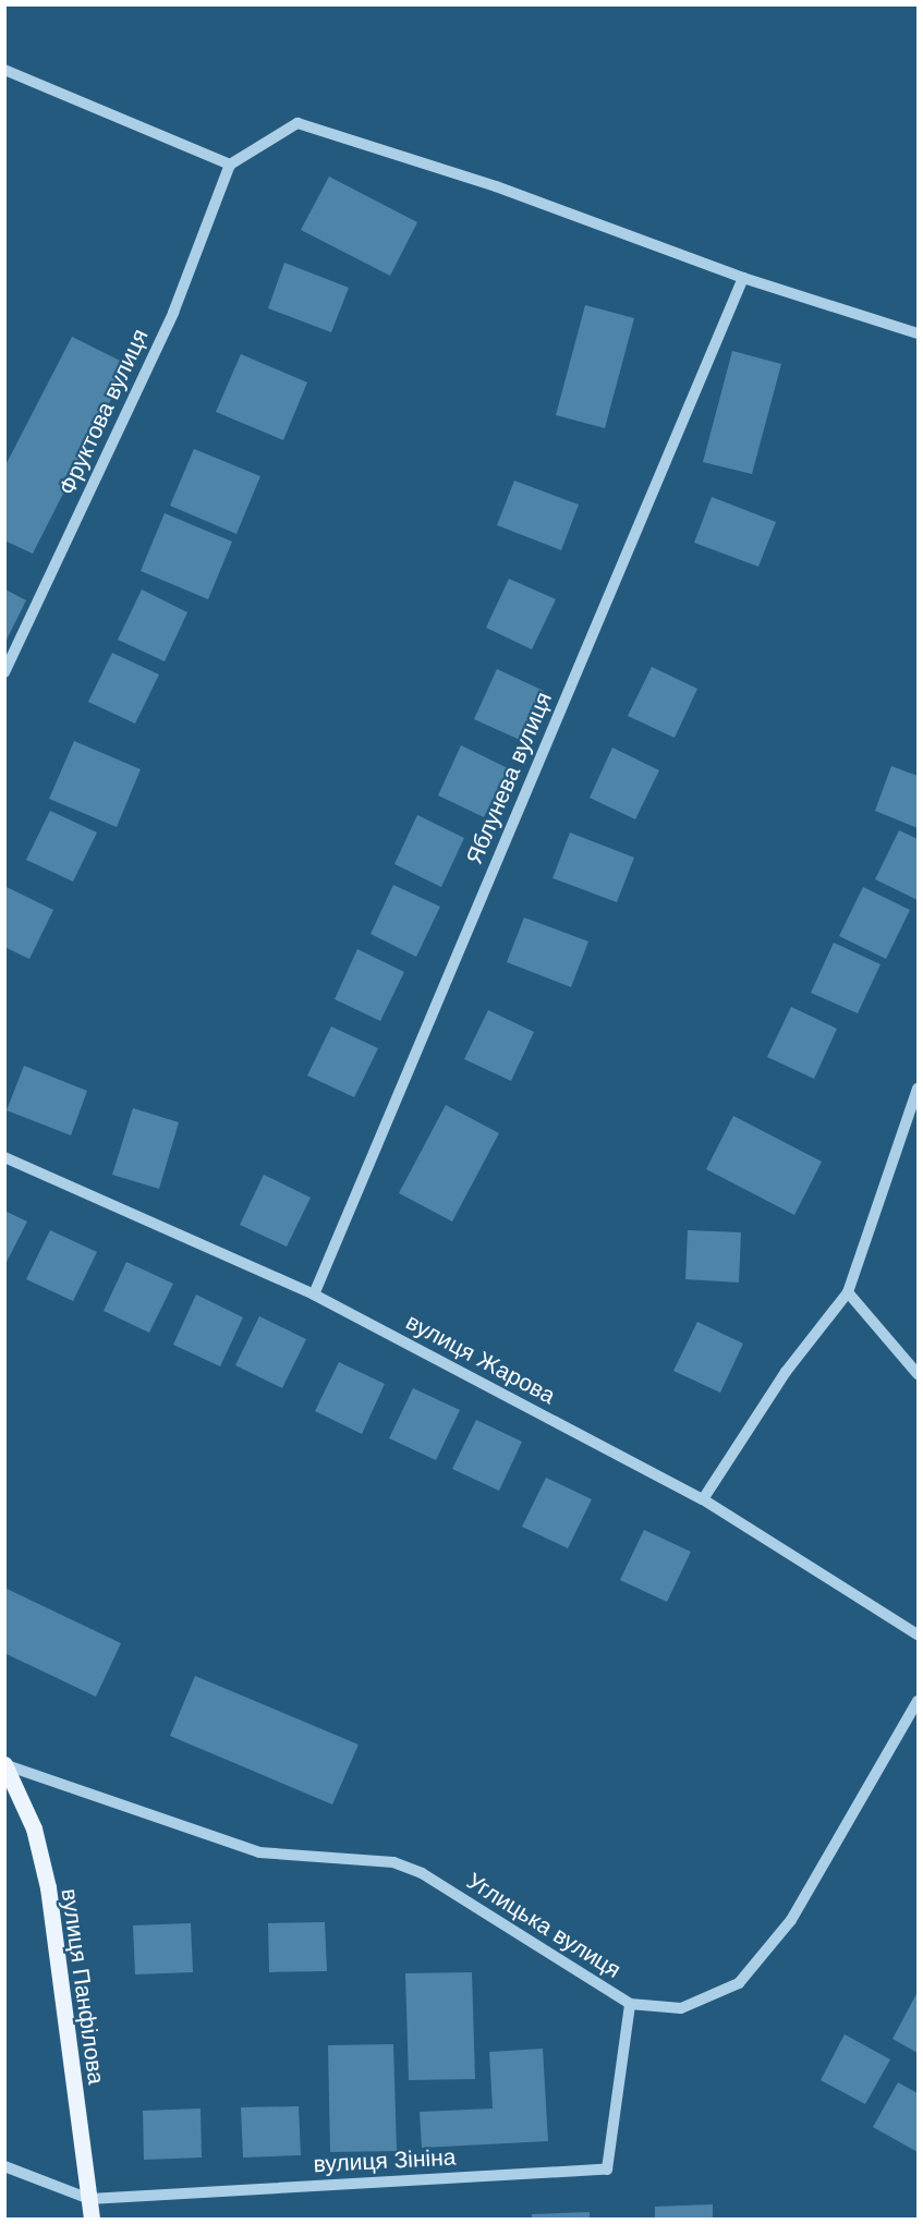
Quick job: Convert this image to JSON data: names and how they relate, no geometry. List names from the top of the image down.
{
  "streets": {
    "main road": ["вулиця Панфілова"],
    "street": [
      "Фруктова вулиця",
      "Яблунева вулиця",
      "вулиця Жарова",
      "Углицька вулиця",
      "вулиця Зініна"
    ]
  },
  "crossings": [
    ["Яблунева вулиця", "вулиця Жарова"],
    ["Углицька вулиця", "вулиця Панфілова"],
    ["Углицька вулиця", "вулиця Зініна"],
    ["вулиця Панфілова", "вулиця Зініна"]
  ]
}
